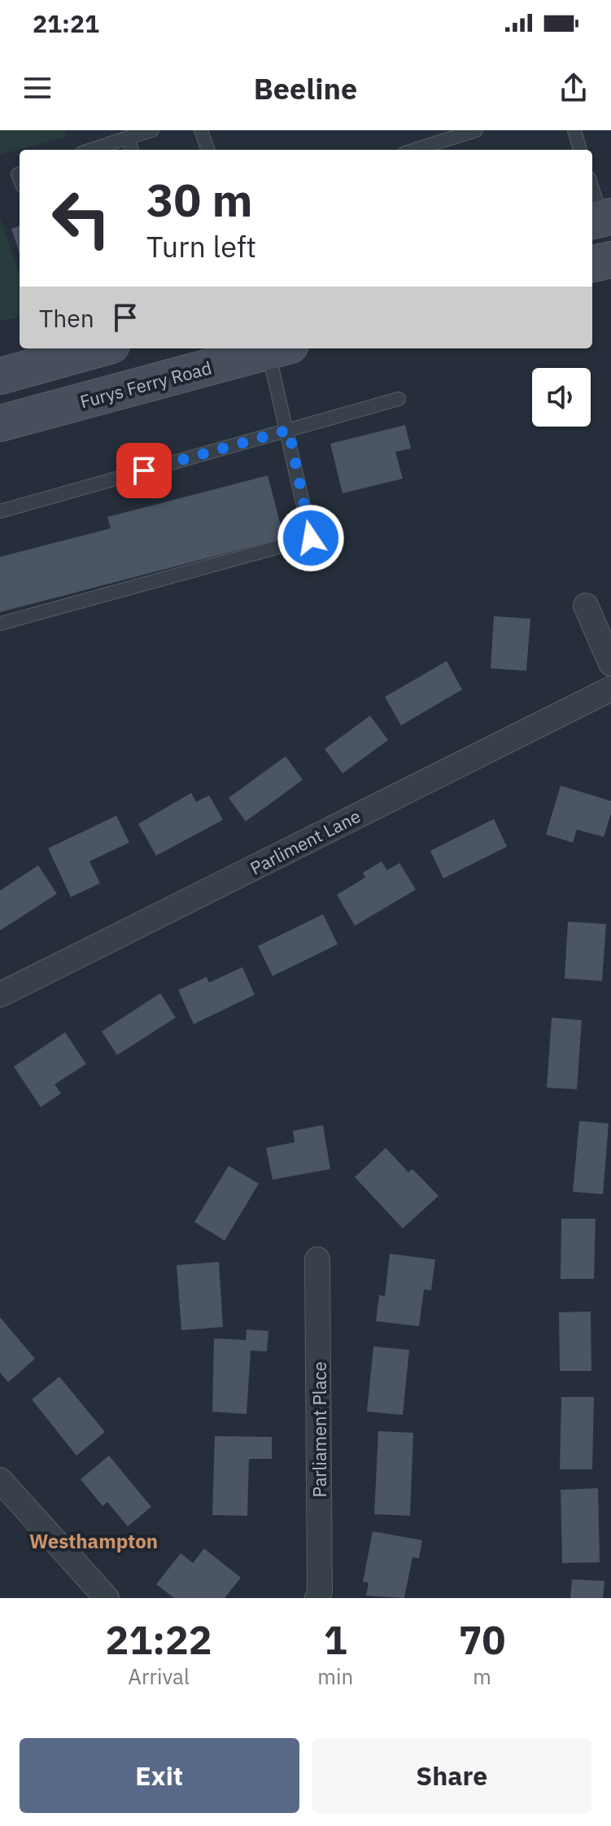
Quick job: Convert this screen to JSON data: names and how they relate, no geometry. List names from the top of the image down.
{
  "streets": {
    "main road": ["Furys Ferry Road"],
    "street": ["Parliment Lane", "Parliament Place"]
  },
  "districts": ["Westhampton"],
  "page": {
    "status": "21:21",
    "header": "Beeline",
    "turn": ["30 m", "Turn left"],
    "then": "Then",
    "eta": [
      "21:22",
      "Arrival",
      "1",
      "min",
      "70",
      "m"
    ],
    "buttons": ["Exit", "Share"]
  }
}
